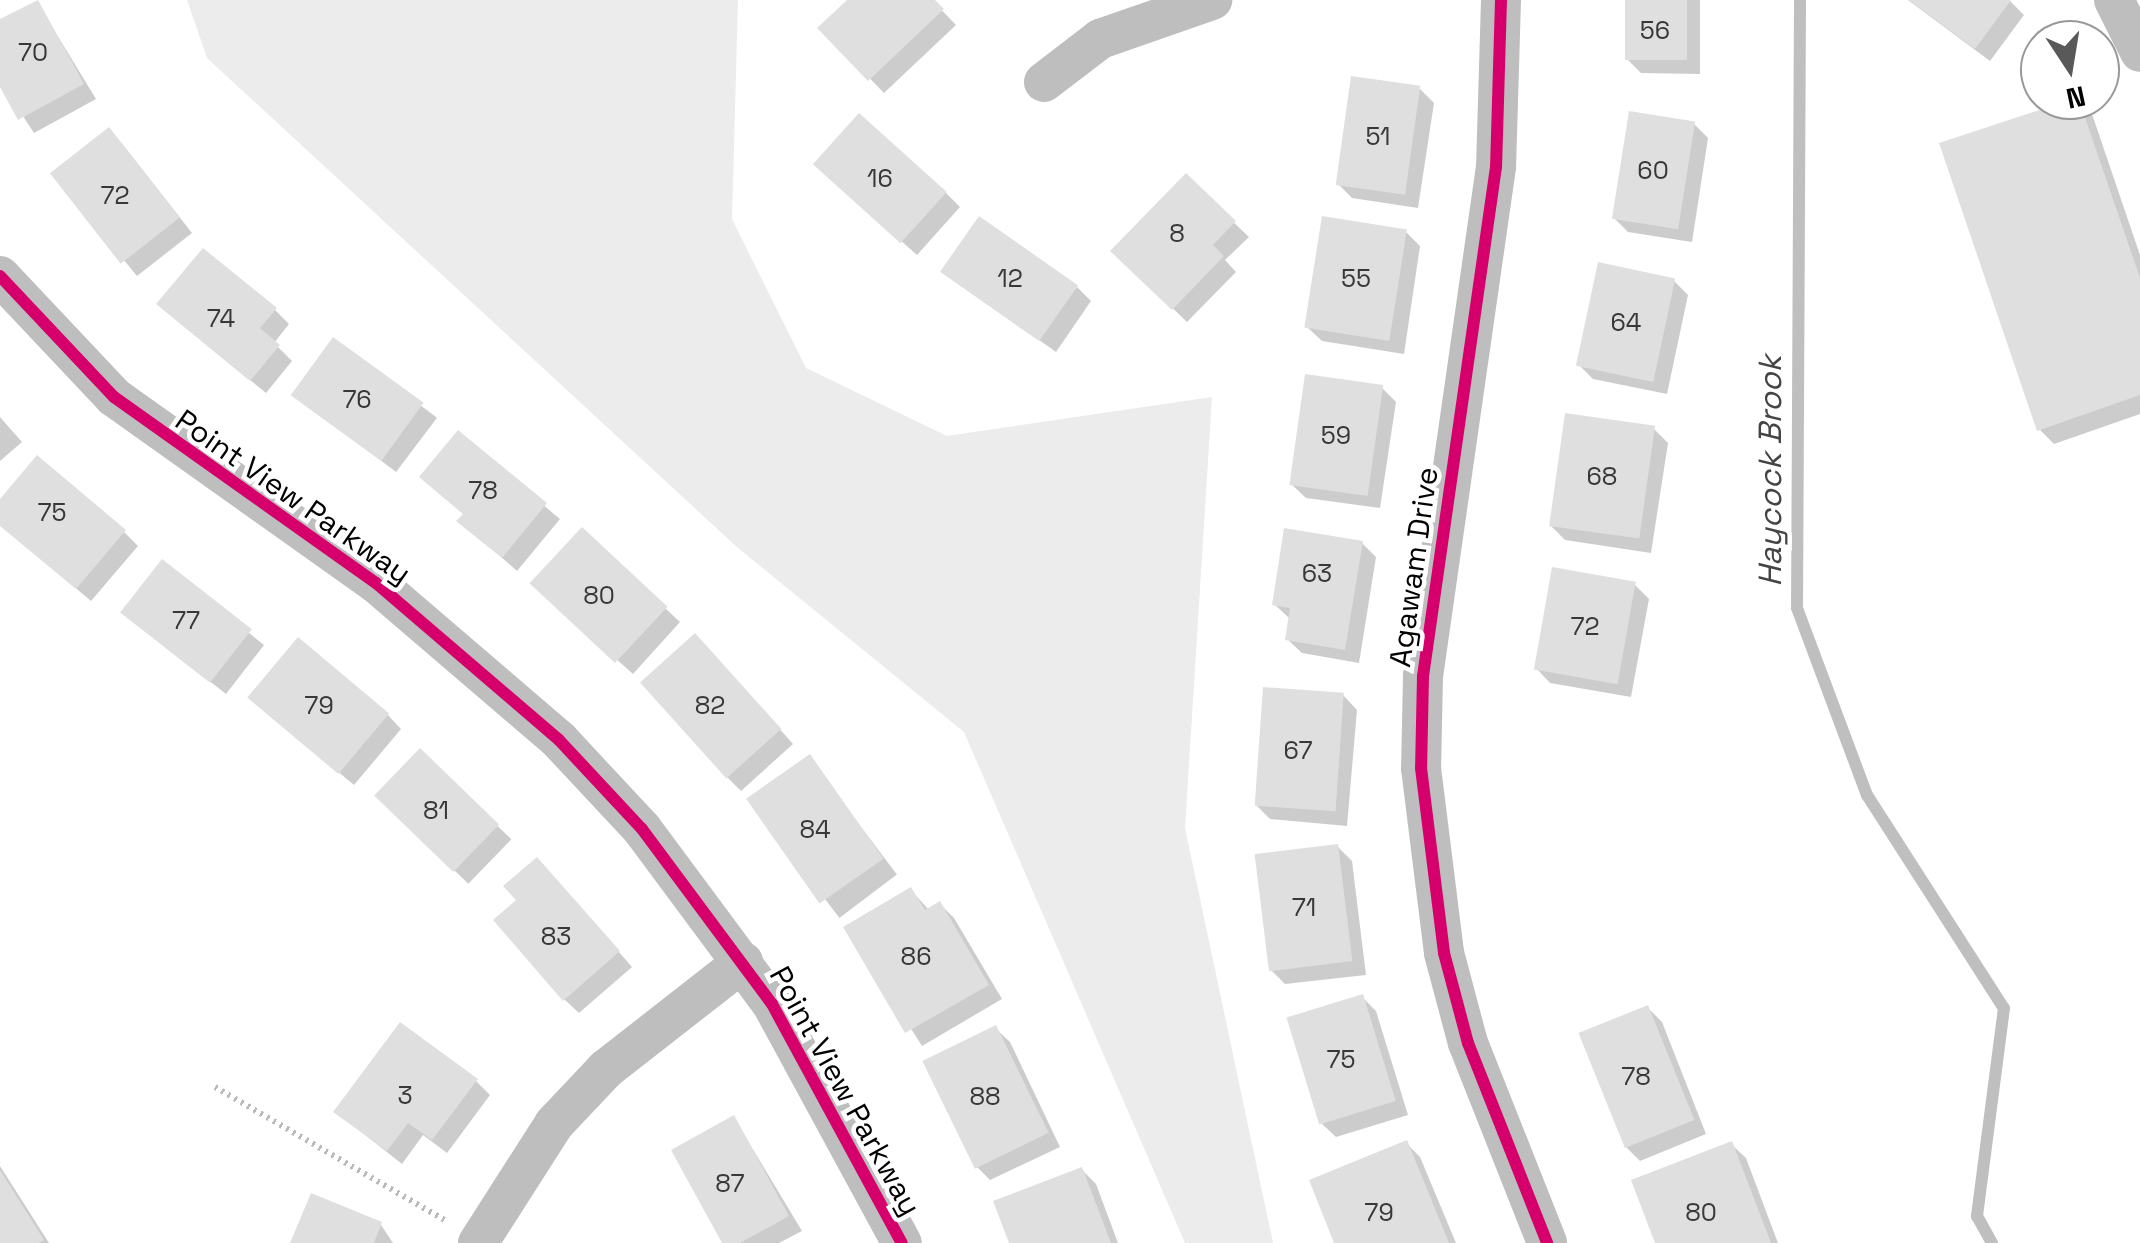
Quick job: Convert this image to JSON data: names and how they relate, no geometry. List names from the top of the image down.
{
  "streets": {
    "street": ["Point View Parkway", "Agawam Drive"]
  },
  "water": ["Haycock Brook"],
  "house_numbers": [
    "56",
    "70",
    "51",
    "60",
    "16",
    "72",
    "8",
    "12",
    "55",
    "74",
    "64",
    "76",
    "59",
    "68",
    "78",
    "75",
    "63",
    "80",
    "77",
    "72",
    "79",
    "82",
    "67",
    "81",
    "84",
    "71",
    "83",
    "86",
    "75",
    "78",
    "3",
    "88",
    "87",
    "79",
    "80"
  ],
  "north": "bottom"
}
